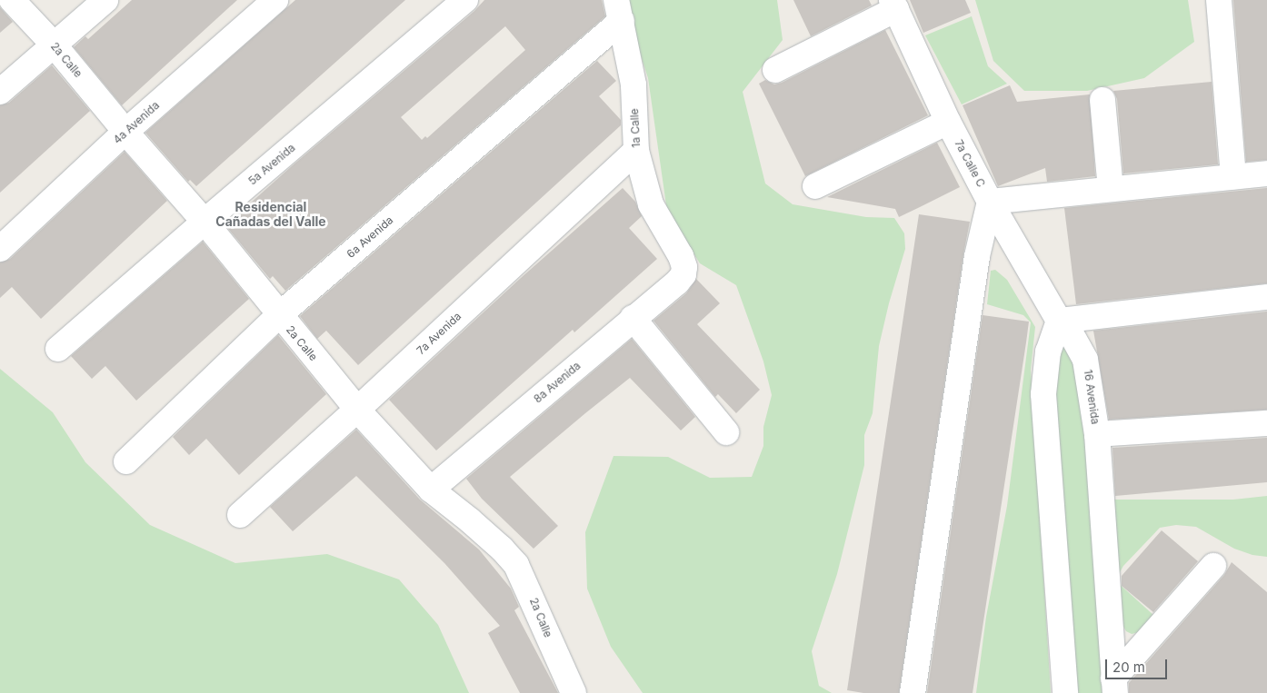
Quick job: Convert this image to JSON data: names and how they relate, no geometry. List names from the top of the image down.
{
  "streets": {
    "street": [
      "2a Calle",
      "4a Avenida",
      "1a Calle",
      "7a Calle C",
      "5a Avenida",
      "6a Avenida",
      "7a Avenida",
      "8a Avenida",
      "16 Avenida"
    ]
  },
  "crossings": [
    ["2a Calle", "4a Avenida"],
    ["2a Calle", "5a Avenida"],
    ["2a Calle", "6a Avenida"],
    ["2a Calle", "7a Avenida"],
    ["2a Calle", "8a Avenida"],
    ["1a Calle", "6a Avenida"],
    ["1a Calle", "7a Avenida"],
    ["1a Calle", "8a Avenida"],
    ["7a Calle C", "16 Avenida"]
  ],
  "districts": ["Residencial Cañadas del Valle"],
  "scale_bar": "20 m"
}
